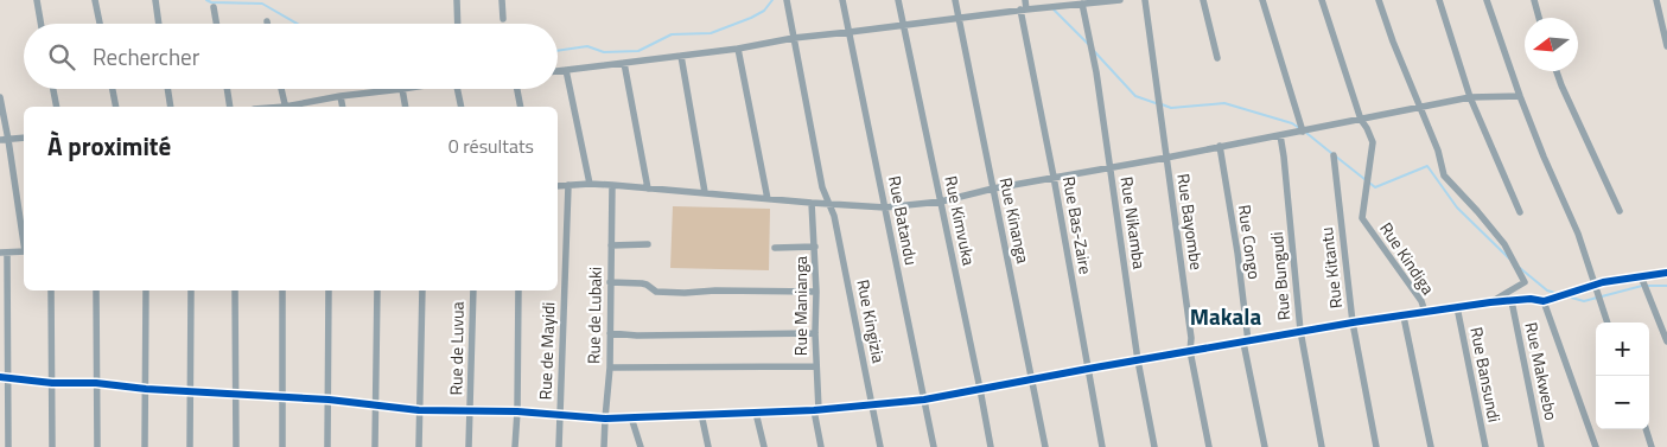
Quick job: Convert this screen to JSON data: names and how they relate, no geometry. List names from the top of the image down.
{
  "streets": {
    "street": [
      "Rue Batandu",
      "Rue Kimvuka",
      "Rue Kinanga",
      "Rue Bayombe",
      "Rue Nikamba",
      "Rue Bas-Zaire",
      "Rue Congo",
      "Rue Kindiga",
      "Rue Kitantu",
      "Rue Bungudi",
      "Rue Manianga",
      "Rue de Lubaki",
      "Rue Kingizia",
      "Rue de Luvua",
      "Rue de Mayidi",
      "Rue Makwebo",
      "Rue Bansundi"
    ]
  },
  "districts": ["Makala"],
  "north": "left",
  "page": {
    "search": "Rechercher",
    "heading": ["À proximité", "0 résultats"],
    "map_buttons": ["+", "−"]
  }
}
